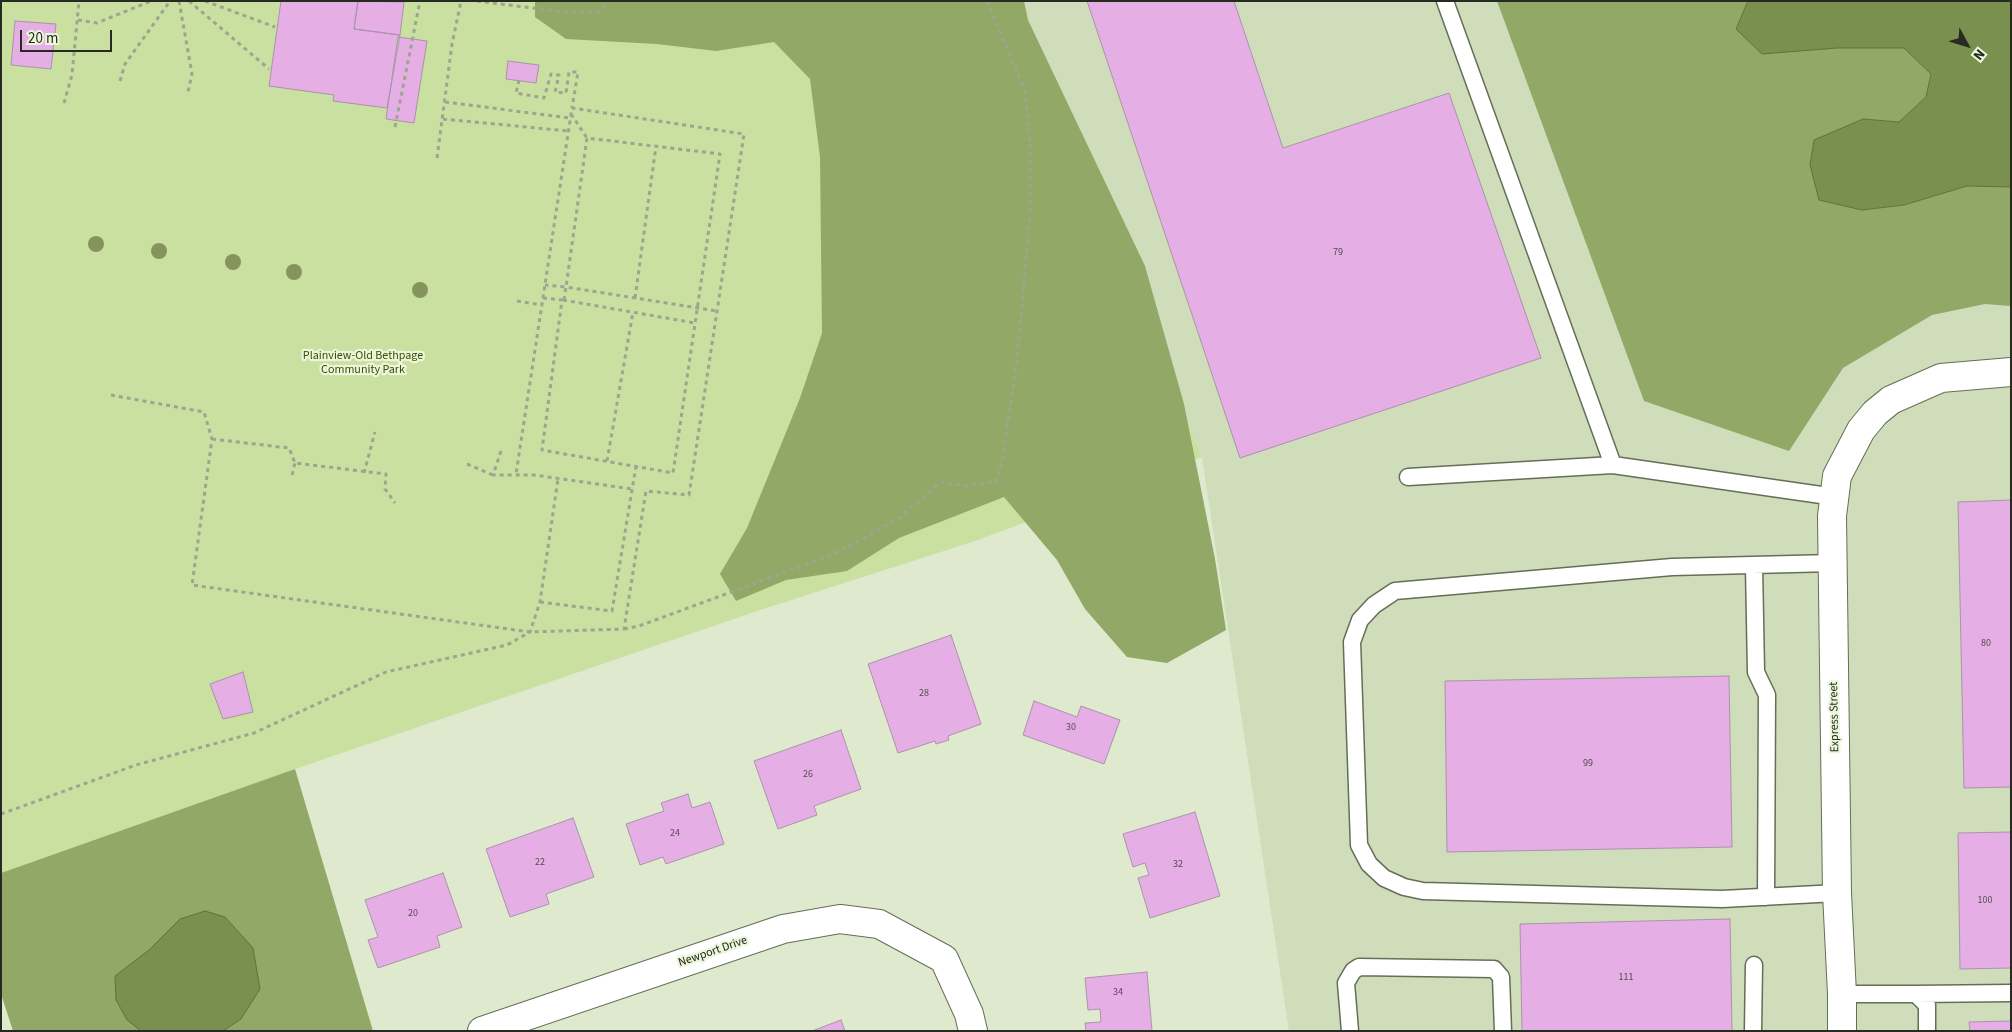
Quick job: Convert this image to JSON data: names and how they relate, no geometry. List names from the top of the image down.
{
  "streets": {
    "street": ["Express Street", "Newport Drive"]
  },
  "parks": ["Plainview-Old Bethpage Community Park"],
  "house_numbers": [
    "79",
    "80",
    "28",
    "30",
    "99",
    "26",
    "24",
    "22",
    "32",
    "100",
    "20",
    "111",
    "34"
  ],
  "scale_bar": "20 m",
  "north": "bottom right"
}
